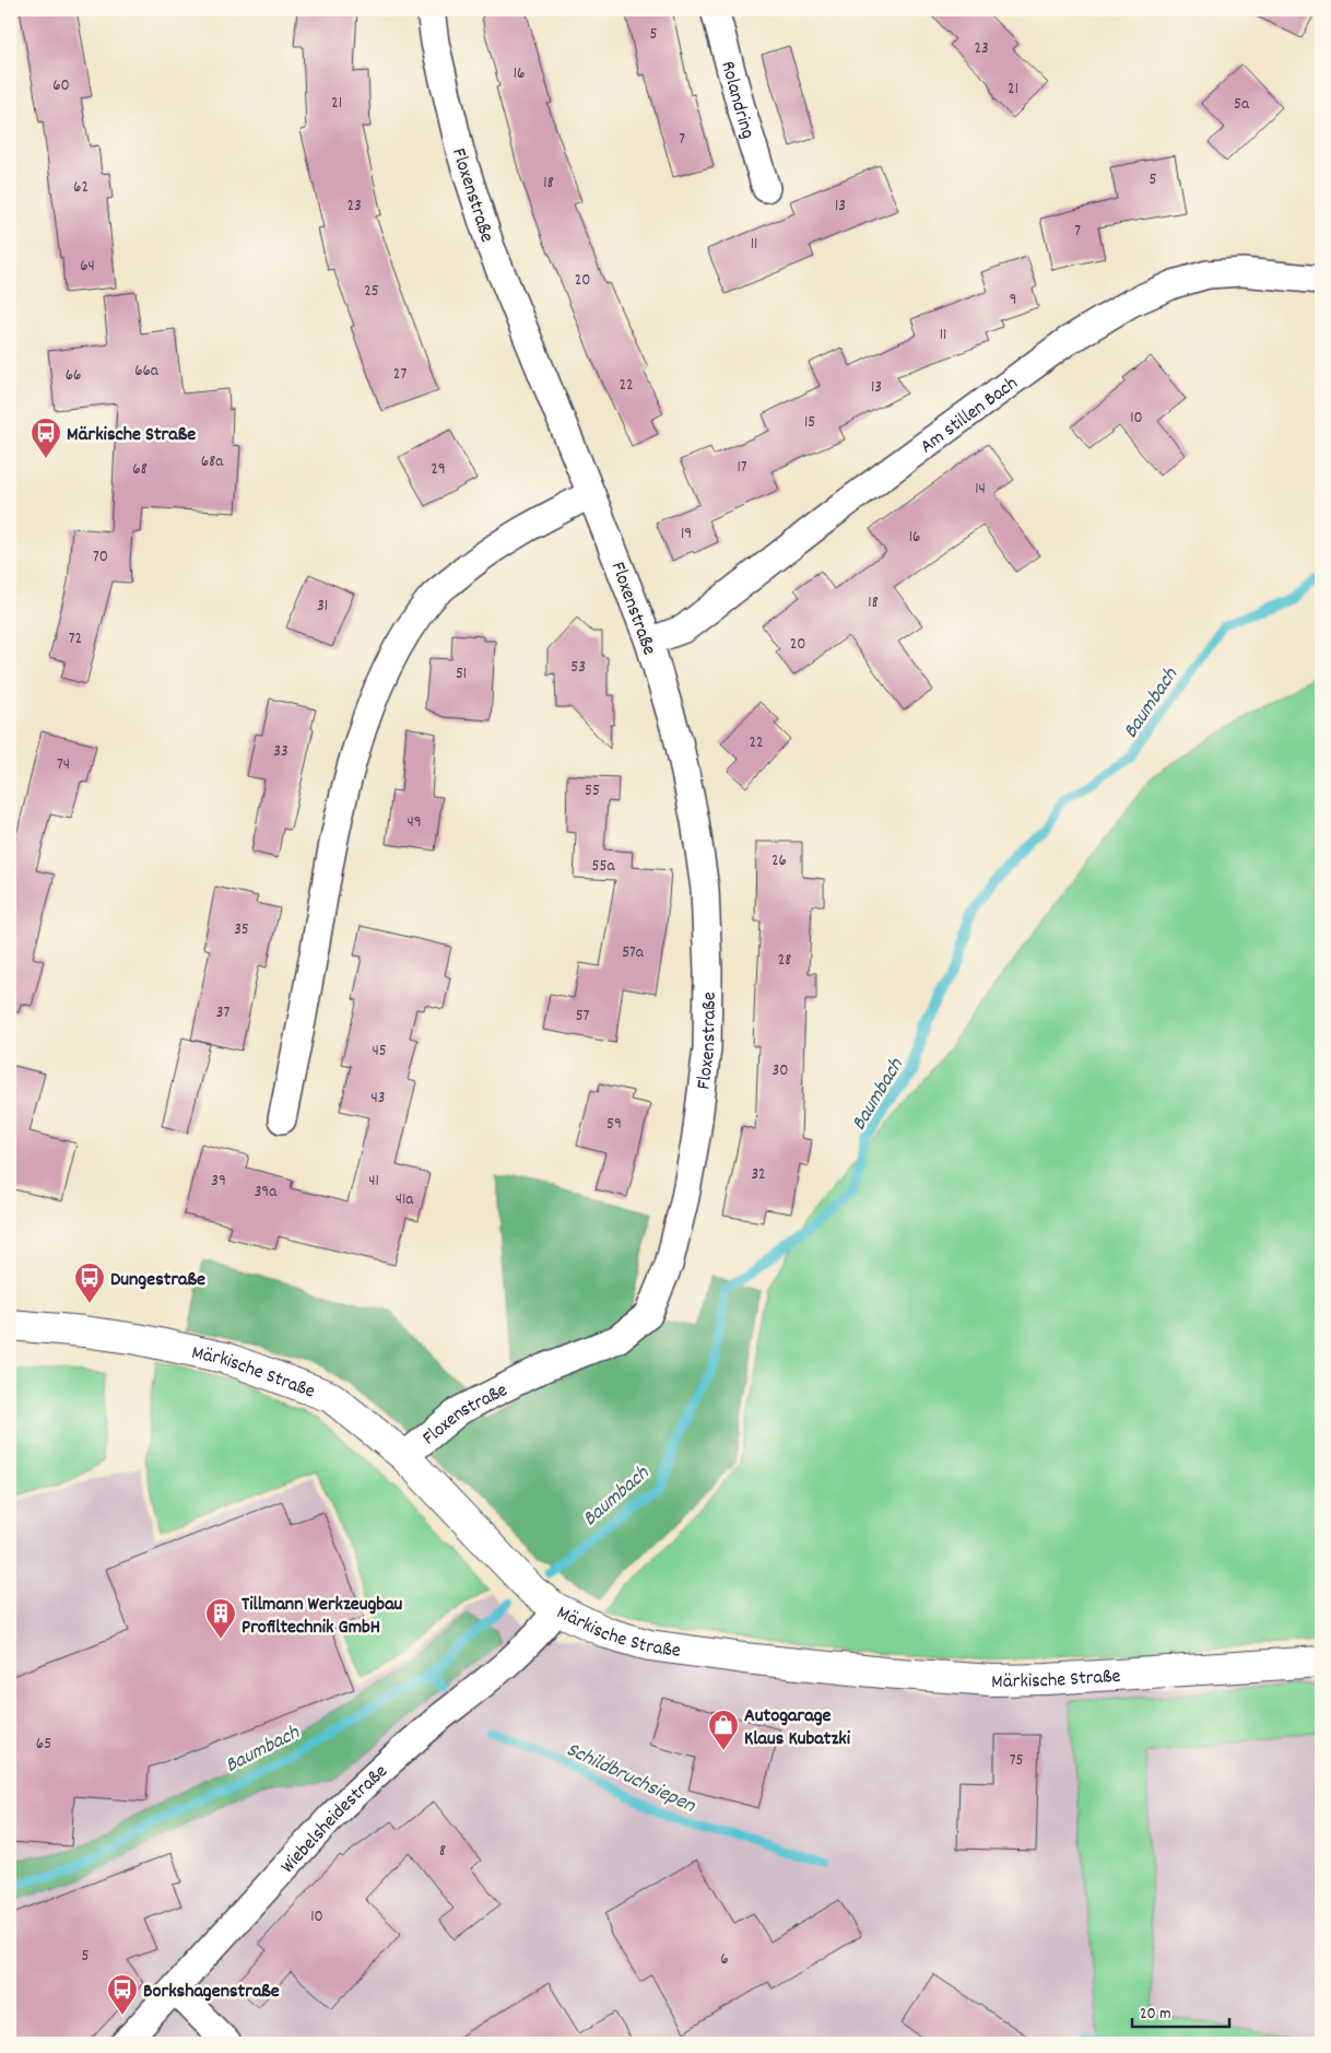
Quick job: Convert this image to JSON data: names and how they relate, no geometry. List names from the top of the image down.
{
  "streets": {
    "main road": ["Märkische Straße"],
    "street": [
      "Rolandring",
      "Floxenstraße",
      "Am stillen Bach",
      "Wiebelsheidestraße"
    ]
  },
  "crossings": [
    ["Floxenstraße", "Am stillen Bach"],
    ["Floxenstraße", "Märkische Straße"],
    ["Märkische Straße", "Wiebelsheidestraße"]
  ],
  "water": ["Baumbach", "Schildbruchsiepen"],
  "places": {
    "bus stop": ["Märkische Straße", "Dungestraße", "Borkshagenstraße"],
    "building": ["Tillmann Werkzeugbau Profiltechnik GmbH"],
    "shop": ["Autogarage Klaus Kubatzki"]
  },
  "house_numbers": [
    "5",
    "23",
    "16",
    "60",
    "21",
    "21",
    "5a",
    "7",
    "5",
    "18",
    "62",
    "23",
    "13",
    "7",
    "11",
    "64",
    "20",
    "25",
    "9",
    "11",
    "66a",
    "27",
    "66",
    "22",
    "13",
    "10",
    "15",
    "68a",
    "17",
    "68",
    "29",
    "14",
    "19",
    "16",
    "70",
    "18",
    "31",
    "72",
    "20",
    "53",
    "51",
    "22",
    "33",
    "74",
    "55",
    "49",
    "26",
    "55a",
    "35",
    "57a",
    "28",
    "37",
    "57",
    "45",
    "30",
    "43",
    "59",
    "32",
    "39",
    "41",
    "39a",
    "41a",
    "65",
    "75",
    "8",
    "10",
    "5",
    "6"
  ],
  "scale_bar": "20 m"
}
